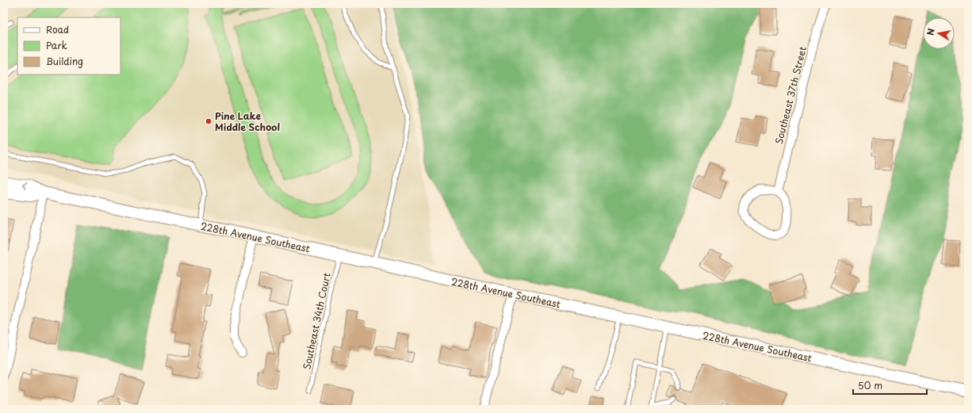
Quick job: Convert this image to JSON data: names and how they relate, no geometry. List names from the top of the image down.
{
  "streets": {
    "main road": ["228th Avenue Southeast"],
    "street": ["Southeast 37th Street"],
    "lane": ["Southeast 34th Court"]
  },
  "crossings": [
    ["228th Avenue Southeast", "Southeast 34th Court"]
  ],
  "places": ["Pine Lake Middle School"],
  "legend": ["Road", "Park", "Building"],
  "scale_bar": "50 m",
  "north": "left"
}
